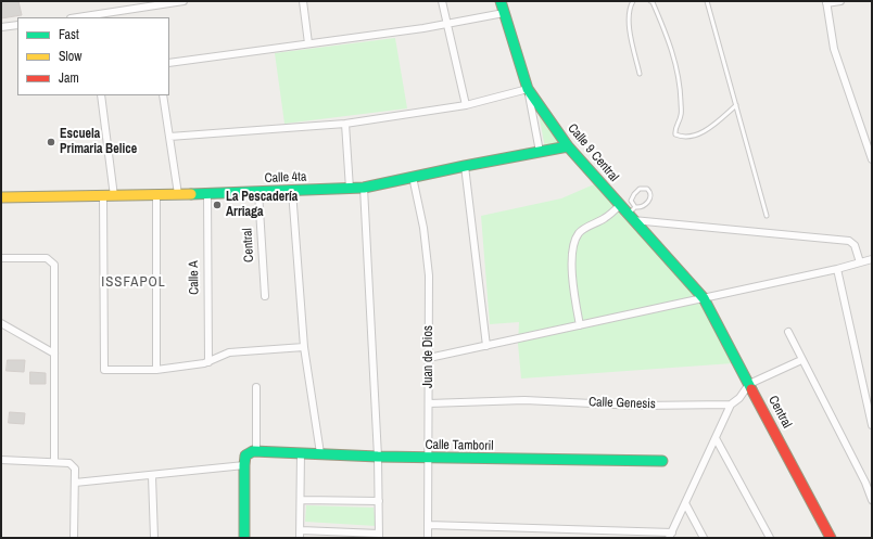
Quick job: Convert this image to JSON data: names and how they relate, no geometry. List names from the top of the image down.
{
  "streets": {
    "street": [
      "Calle 9 Central",
      "Calle 4ta",
      "Central",
      "Calle A",
      "Juan de Dios",
      "Calle Genesis",
      "Calle Tamboril"
    ]
  },
  "crossings": [
    ["Calle 9 Central", "Calle 4ta"],
    ["Calle 9 Central", "Central"],
    ["Calle 4ta", "Central"],
    ["Calle 4ta", "Calle A"],
    ["Calle 4ta", "Juan de Dios"],
    ["Juan de Dios", "Calle Genesis"],
    ["Juan de Dios", "Calle Tamboril"]
  ],
  "districts": ["ISSFAPOL"],
  "places": ["Escuela Primaria Belice", "La Pescadería Arriaga"],
  "legend": ["Fast", "Slow", "Jam"]
}
